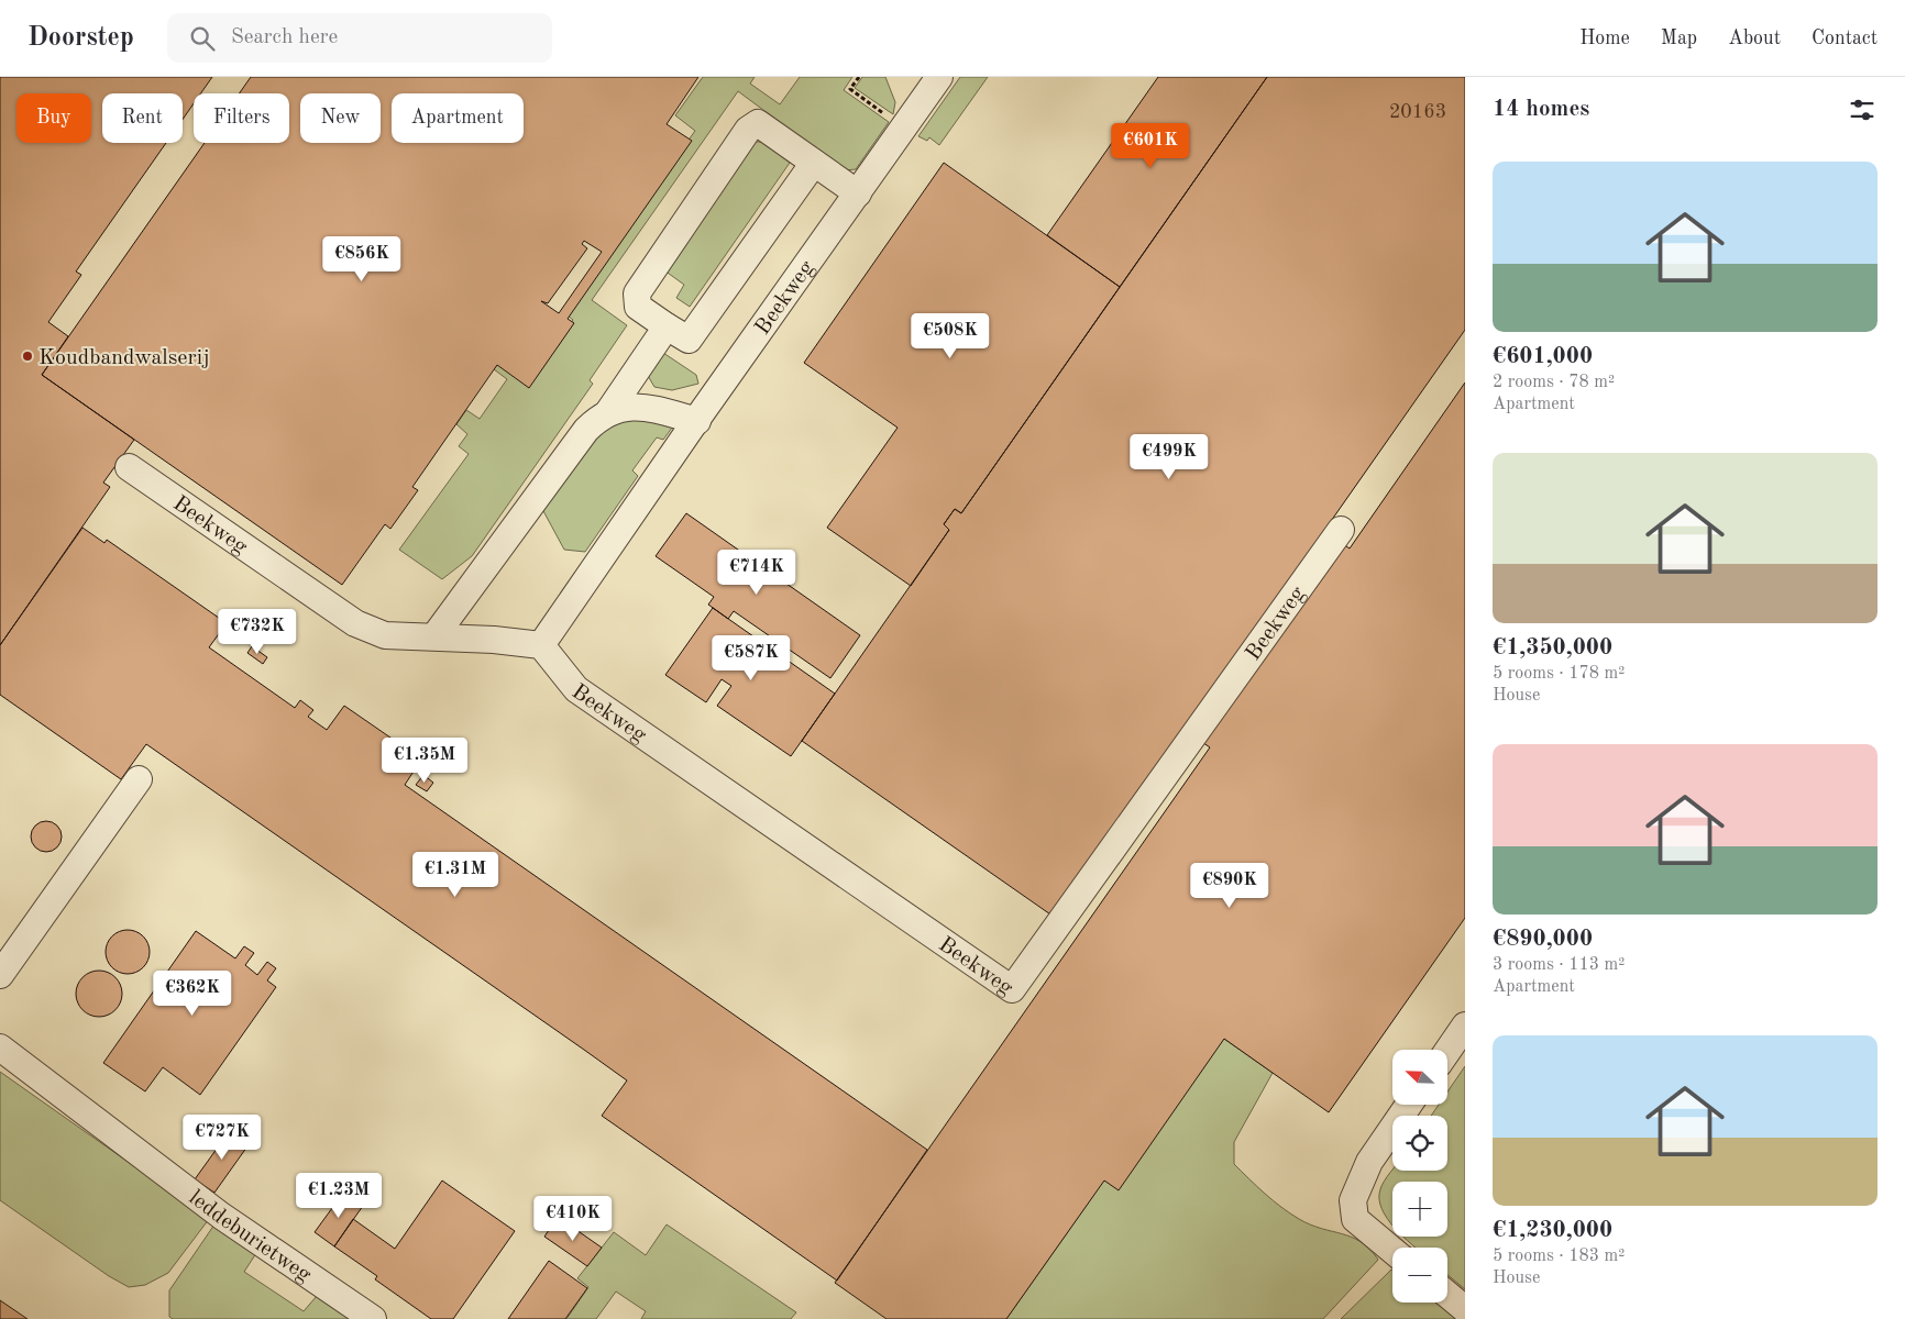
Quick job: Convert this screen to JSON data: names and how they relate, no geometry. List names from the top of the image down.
{
  "streets": {
    "lane": ["Beekweg", "leddeburietweg"]
  },
  "places": ["Koudbandwalserij"],
  "house_numbers": ["20163"],
  "north": "top left",
  "page": {
    "header": "Doorstep",
    "search": "Search here",
    "nav": [
      "Home",
      "Map",
      "About",
      "Contact"
    ],
    "heading": "14 homes",
    "chip": [
      "Buy",
      "Rent",
      "Filters",
      "New",
      "Apartment"
    ],
    "price": [
      "€601K",
      "€856K",
      "€508K",
      "€499K",
      "€714K",
      "€732K",
      "€587K",
      "€1.35M",
      "€1.31M",
      "€890K",
      "€362K",
      "€727K",
      "€1.23M",
      "€410K"
    ],
    "list": [
      {
        "name": "€601,000",
        "note": "2 rooms · 78 m² · Apartment"
      },
      {
        "name": "€1,350,000",
        "note": "5 rooms · 178 m² · House"
      },
      {
        "name": "€890,000",
        "note": "3 rooms · 113 m² · Apartment"
      },
      {
        "name": "€1,230,000",
        "note": "5 rooms · 183 m² · House"
      }
    ],
    "map_buttons": ["+", "−"]
  }
}
